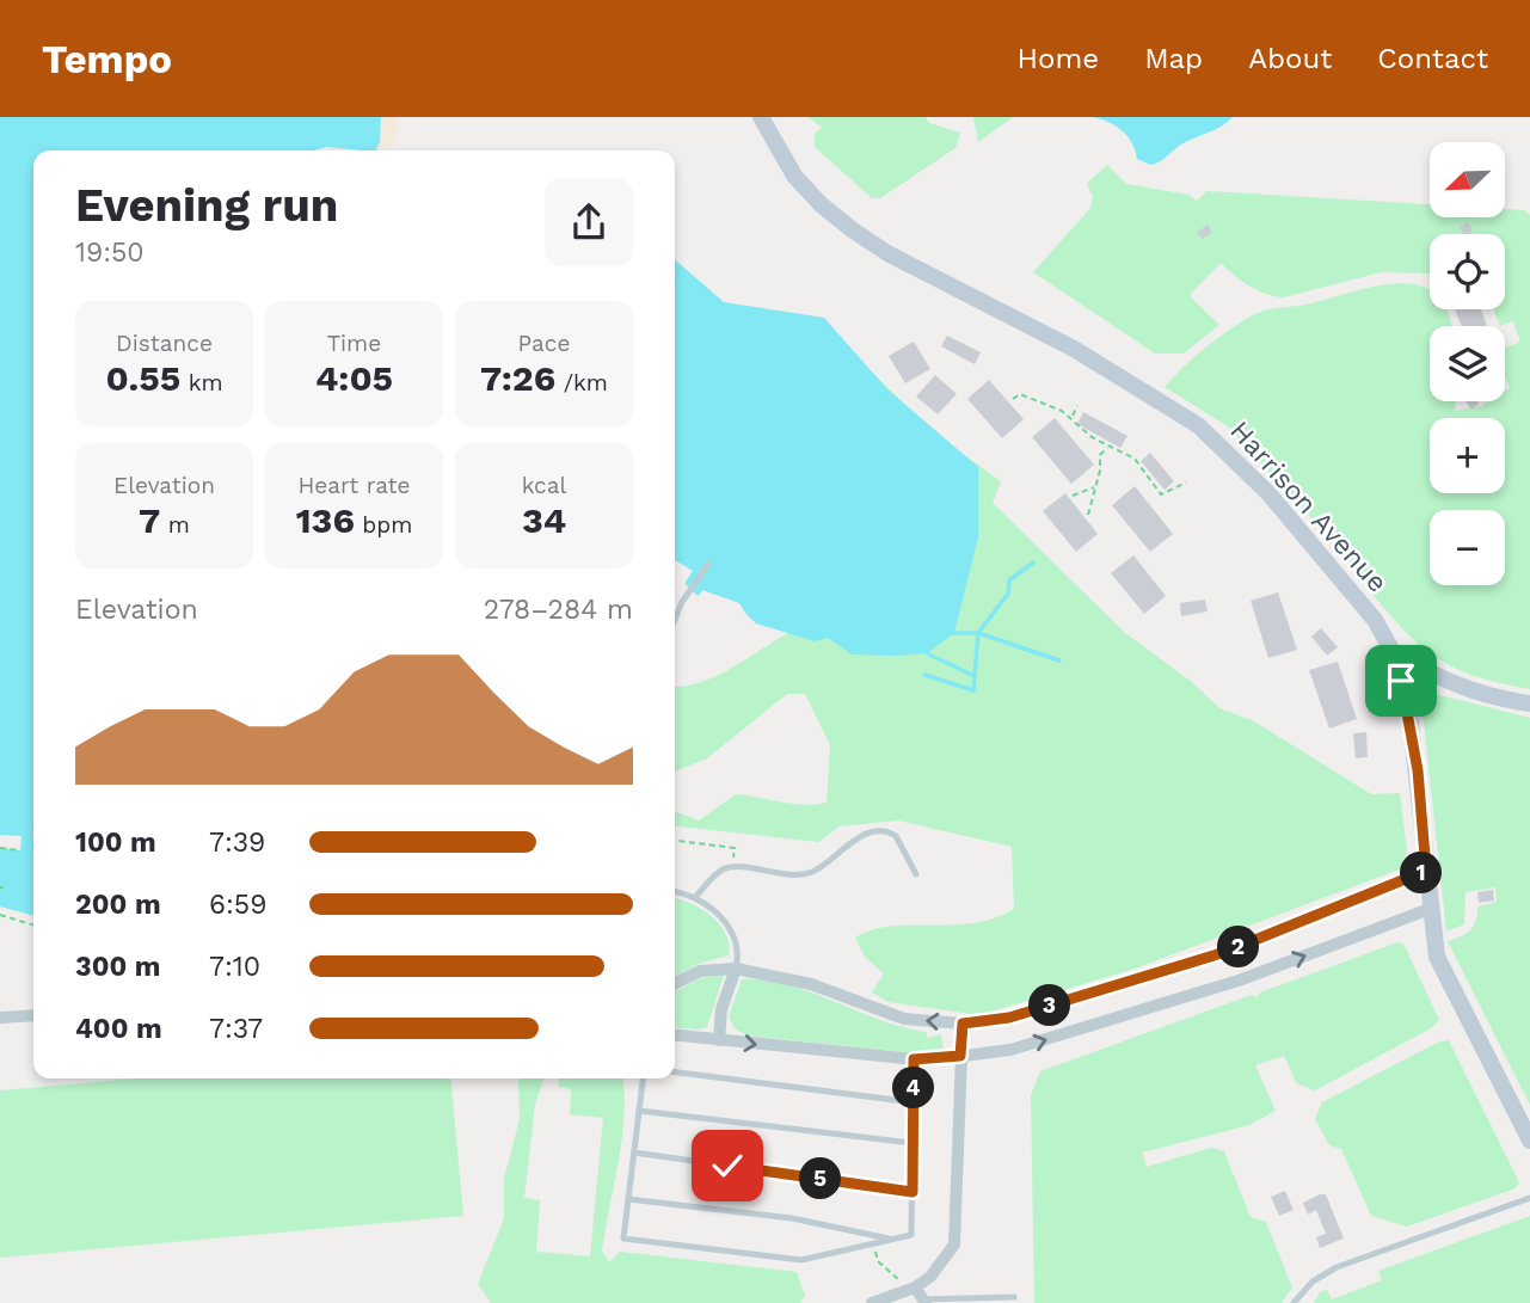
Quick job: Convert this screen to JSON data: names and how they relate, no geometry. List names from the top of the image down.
{
  "streets": {
    "main road": ["Harrison Avenue"]
  },
  "north": "bottom left",
  "page": {
    "header": "Tempo",
    "nav": [
      "Home",
      "Map",
      "About",
      "Contact"
    ],
    "map_buttons": ["+", "−"],
    "heading": ["Evening run", "19:50"],
    "stats": [
      ["Distance", "0.55 km"],
      ["Time", "4:05"],
      ["Pace", "7:26 /km"],
      ["Elevation", "7 m"],
      ["Heart rate", "136 bpm"],
      ["kcal", "34"]
    ],
    "chart": ["Elevation", "278–284 m"],
    "list": [
      {
        "name": "100 m",
        "note": "7:39"
      },
      {
        "name": "200 m",
        "note": "6:59"
      },
      {
        "name": "300 m",
        "note": "7:10"
      },
      {
        "name": "400 m",
        "note": "7:37"
      }
    ],
    "pins": [
      "1",
      "2",
      "3",
      "4",
      "5"
    ]
  }
}
